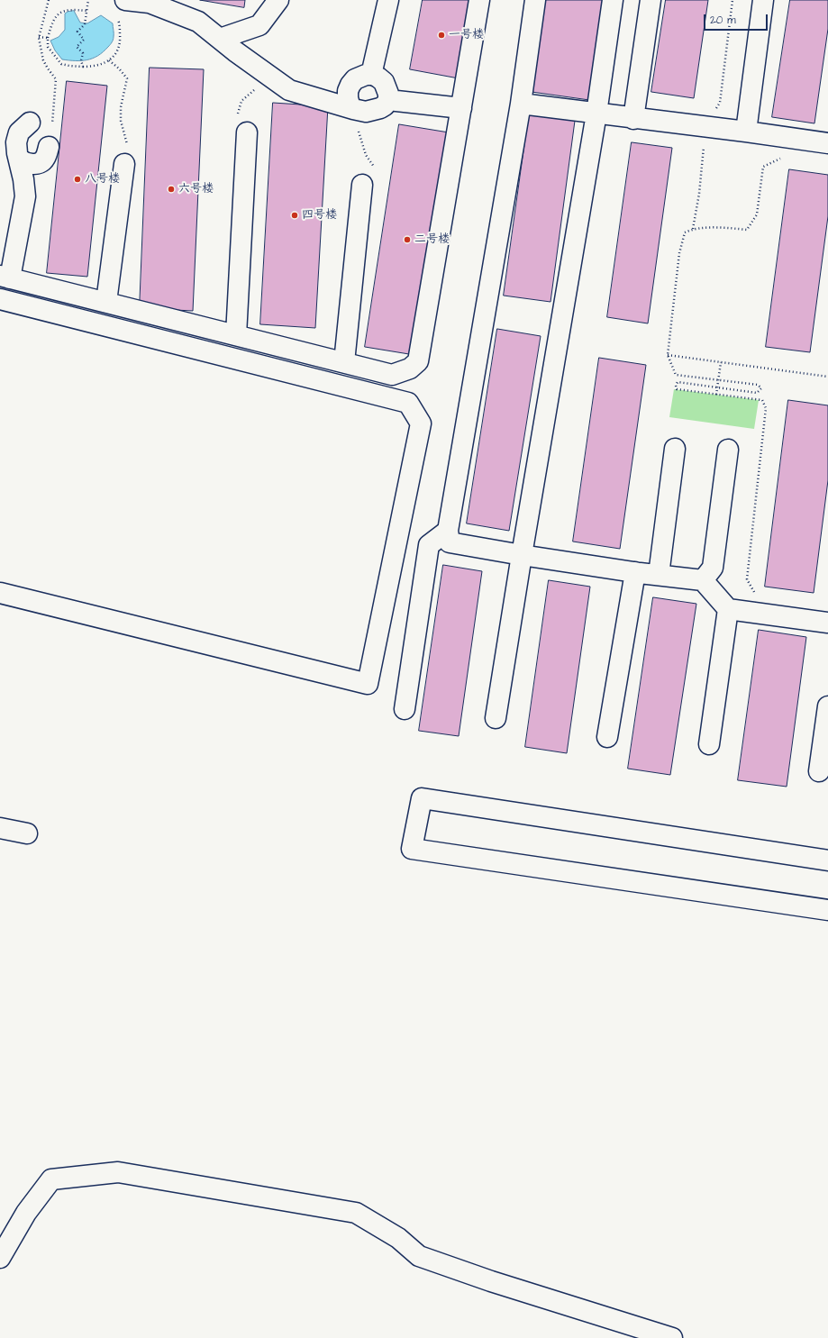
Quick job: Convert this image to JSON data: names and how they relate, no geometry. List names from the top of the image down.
{
  "places": [
    "一号楼",
    "八号楼",
    "六号楼",
    "四号楼",
    "二号楼"
  ],
  "scale_bar": "20 m"
}
